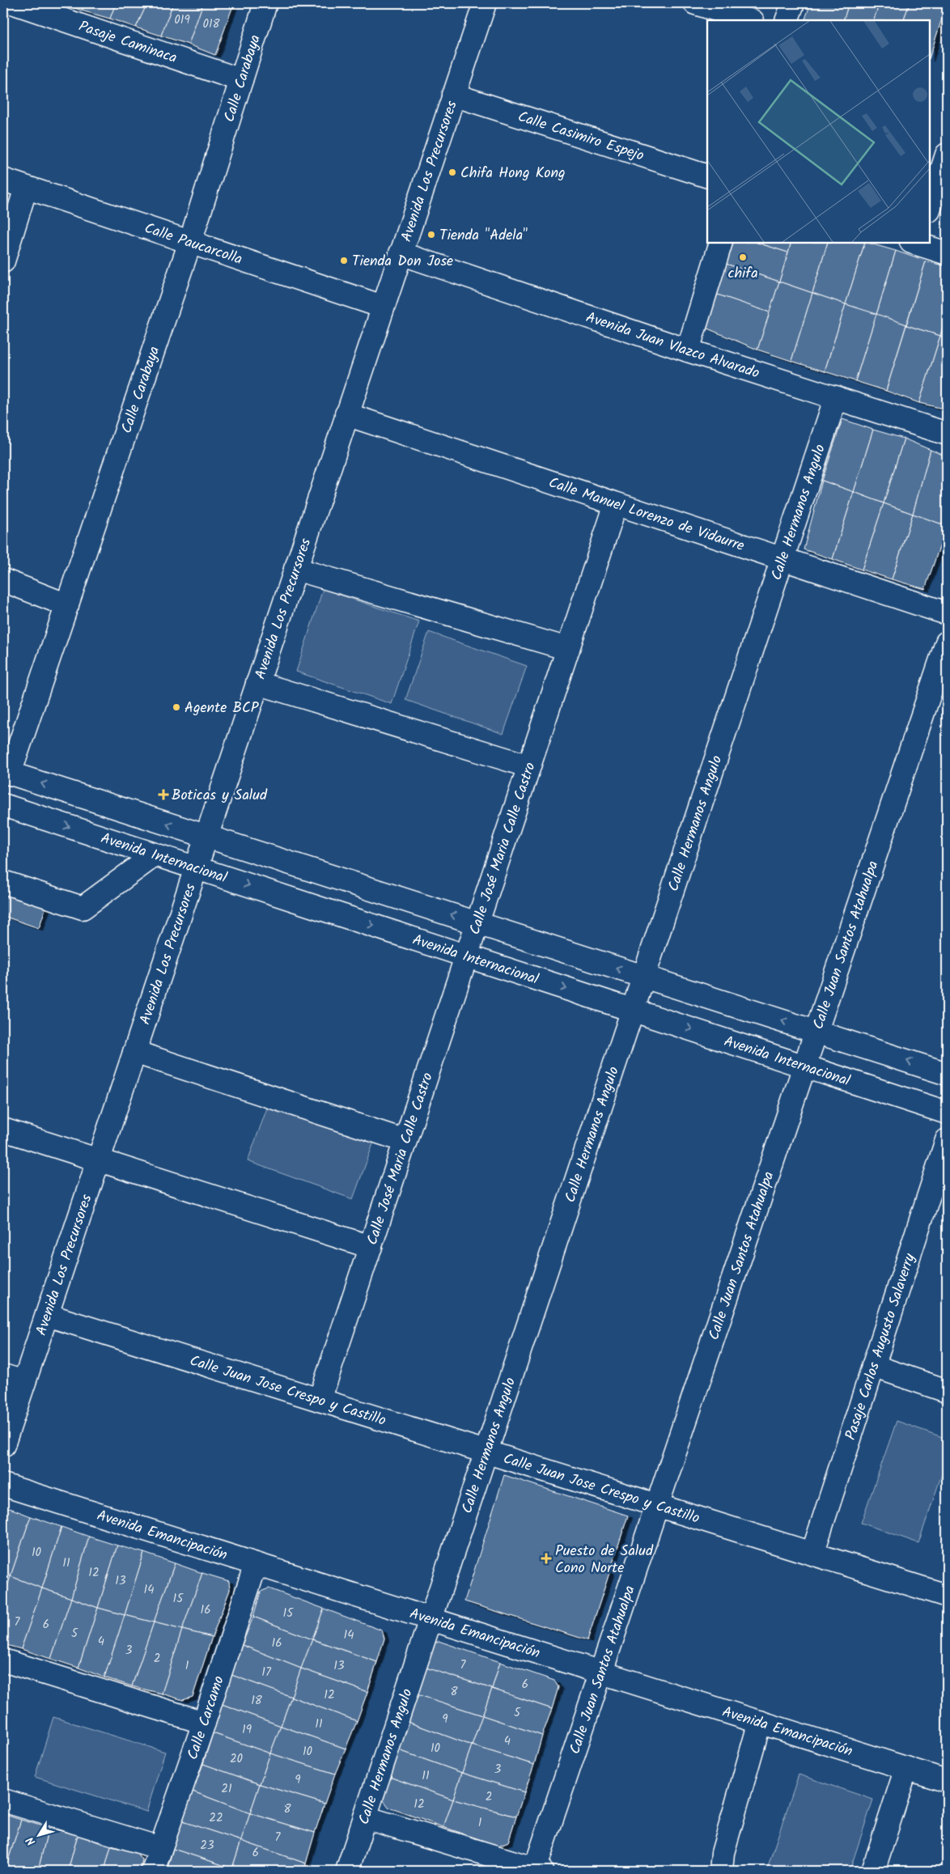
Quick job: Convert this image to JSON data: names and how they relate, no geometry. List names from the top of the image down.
{
  "streets": {
    "street": [
      "Pasaje Caminaca",
      "Calle Carabaya",
      "Calle Casimiro Espejo",
      "Avenida Los Precursores",
      "Calle Paucarcolla",
      "Avenida Juan Vlazco Alvarado",
      "Calle Hermanos Angulo",
      "Calle Manuel Lorenzo de Vidaurre",
      "Calle José Maria Calle Castro",
      "Avenida Internacional",
      "Calle Juan Santos Atahualpa",
      "Pasaje Carlos Augusto Salaverry",
      "Calle Juan Jose Crespo y Castillo",
      "Avenida Emancipación",
      "Calle Carcamo"
    ]
  },
  "crossings": [
    ["Pasaje Caminaca", "Calle Carabaya"],
    ["Calle Carabaya", "Calle Paucarcolla"],
    ["Calle Casimiro Espejo", "Avenida Los Precursores"],
    ["Avenida Los Precursores", "Calle Paucarcolla"],
    ["Avenida Los Precursores", "Avenida Juan Vlazco Alvarado"],
    ["Avenida Los Precursores", "Calle Manuel Lorenzo de Vidaurre"],
    ["Avenida Los Precursores", "Avenida Internacional"],
    ["Avenida Los Precursores", "Calle Juan Jose Crespo y Castillo"],
    ["Avenida Juan Vlazco Alvarado", "Calle Hermanos Angulo"],
    ["Calle Hermanos Angulo", "Calle Manuel Lorenzo de Vidaurre"],
    ["Calle Hermanos Angulo", "Avenida Internacional"],
    ["Calle Hermanos Angulo", "Calle Juan Jose Crespo y Castillo"],
    ["Calle Hermanos Angulo", "Avenida Emancipación"],
    ["Calle Manuel Lorenzo de Vidaurre", "Calle José Maria Calle Castro"],
    ["Calle José Maria Calle Castro", "Avenida Internacional"],
    ["Calle José Maria Calle Castro", "Calle Juan Jose Crespo y Castillo"],
    ["Avenida Internacional", "Calle Juan Santos Atahualpa"],
    ["Calle Juan Santos Atahualpa", "Calle Juan Jose Crespo y Castillo"],
    ["Calle Juan Santos Atahualpa", "Avenida Emancipación"],
    ["Pasaje Carlos Augusto Salaverry", "Calle Juan Jose Crespo y Castillo"],
    ["Avenida Emancipación", "Calle Carcamo"]
  ],
  "places": {
    "other": [
      "Chifa Hong Kong",
      "Tienda \"Adela\"",
      "chifa",
      "Tienda Don Jose",
      "Agente BCP"
    ],
    "health": ["Boticas y Salud", "Puesto de Salud Cono Norte"]
  },
  "house_numbers": [
    "019",
    "018",
    "10",
    "11",
    "12",
    "13",
    "14",
    "15",
    "16",
    "15",
    "7",
    "6",
    "5",
    "14",
    "4",
    "16",
    "3",
    "2",
    "7",
    "1",
    "13",
    "17",
    "6",
    "8",
    "12",
    "18",
    "5",
    "9",
    "11",
    "19",
    "4",
    "10",
    "10",
    "20",
    "3",
    "11",
    "9",
    "21",
    "2",
    "12",
    "8",
    "22",
    "1",
    "7",
    "23",
    "6"
  ],
  "north": "bottom left"
}
